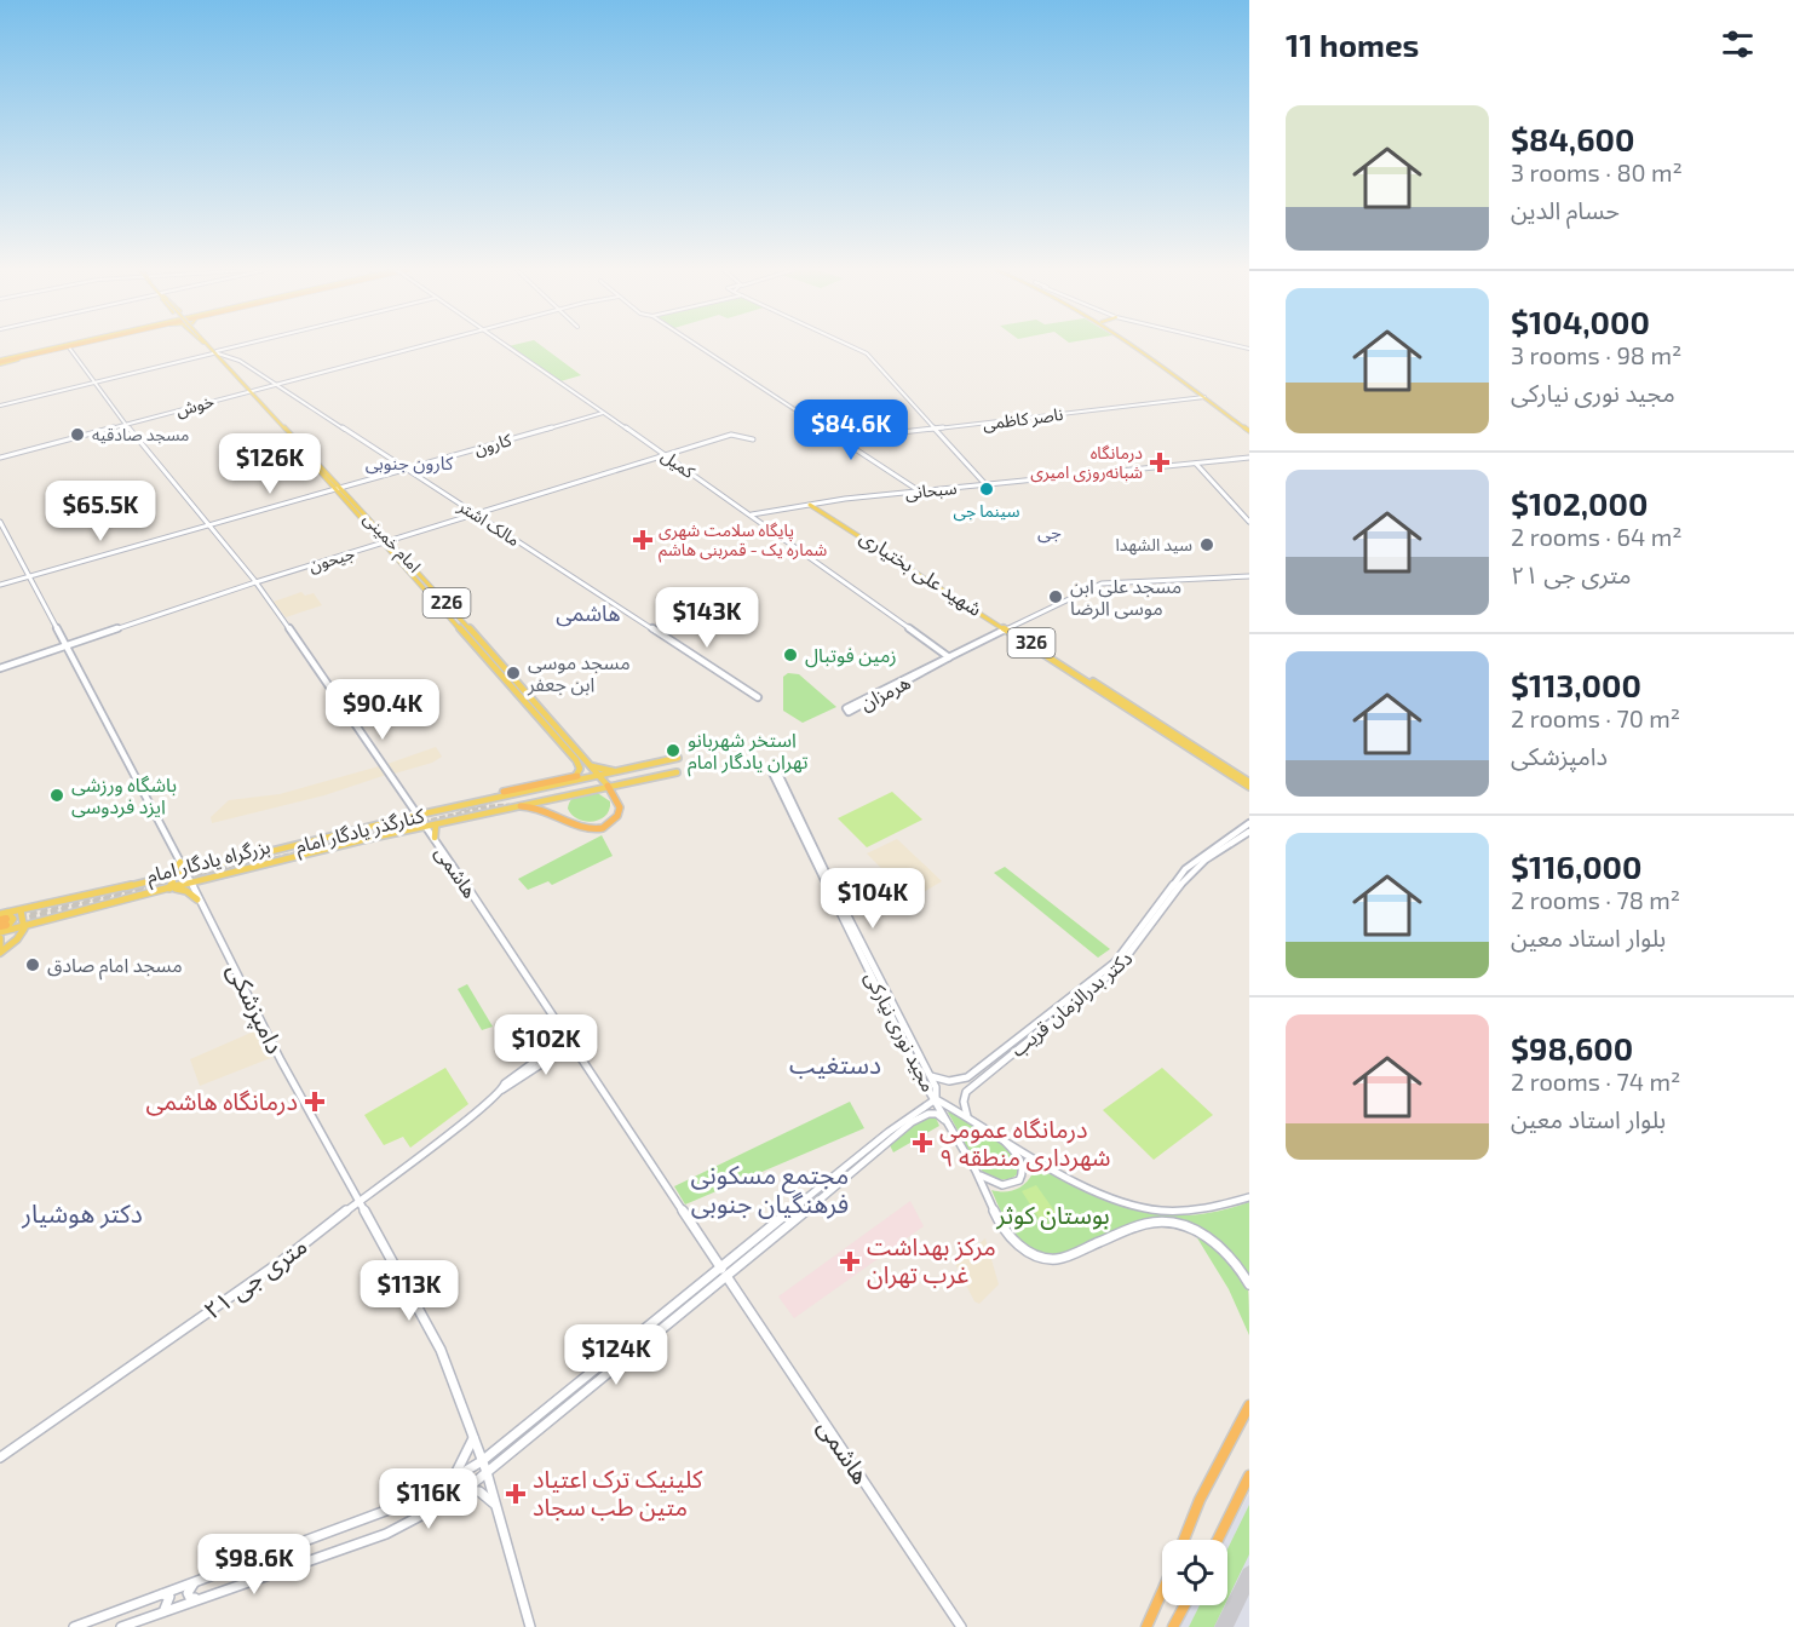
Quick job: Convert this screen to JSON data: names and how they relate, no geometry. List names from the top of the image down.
{
  "streets": {
    "main road": [
      "خوش",
      "ناصر کاظمی",
      "کارون",
      "کمیل",
      "سبحانی",
      "مالک اشتر",
      "امام خمینی",
      "جیحون",
      "شهید علی بختیاری",
      "226",
      "326",
      "هرمزان",
      "کنارگذر یادگار امام",
      "بزرگراه یادگار امام",
      "هاشمی",
      "دکتر بدرالزمان قریب",
      "دامپزشکی",
      "مجید نوری نیارکی",
      "۲۱ متری جی"
    ]
  },
  "crossings": [
    ["خوش", "مالک اشتر"],
    ["خوش", "امام خمینی"],
    ["خوش", "هاشمی"],
    ["کارون", "کمیل"],
    ["کارون", "مالک اشتر"],
    ["کارون", "امام خمینی"],
    ["کارون", "هاشمی"],
    ["کارون", "دامپزشکی"],
    ["کمیل", "سبحانی"],
    ["کمیل", "جیحون"],
    ["کمیل", "هرمزان"],
    ["سبحانی", "شهید علی بختیاری"],
    ["مالک اشتر", "امام خمینی"],
    ["مالک اشتر", "جیحون"],
    ["امام خمینی", "جیحون"],
    ["امام خمینی", "کنارگذر یادگار امام"],
    ["جیحون", "هاشمی"],
    ["جیحون", "دامپزشکی"],
    ["شهید علی بختیاری", "هرمزان"],
    ["کنارگذر یادگار امام", "بزرگراه یادگار امام"],
    ["کنارگذر یادگار امام", "هاشمی"],
    ["کنارگذر یادگار امام", "دامپزشکی"],
    ["بزرگراه یادگار امام", "هاشمی"],
    ["بزرگراه یادگار امام", "دامپزشکی"],
    ["هاشمی", "۲۱ متری جی"],
    ["دکتر بدرالزمان قریب", "مجید نوری نیارکی"],
    ["دامپزشکی", "۲۱ متری جی"]
  ],
  "districts": [
    "کارون جنوبی",
    "جی",
    "هاشمی",
    "دستغیب",
    "مجتمع مسکونی فرهنگیان جنوبی",
    "دکتر هوشیار"
  ],
  "parks": ["بوستان کوثر"],
  "places": {
    "other": [
      "مسجد صادقیه",
      "سینما جی",
      "سید الشهدا",
      "مسجد علی ابن موسی الرضا",
      "زمین فوتبال",
      "مسجد موسی ابن جعفر",
      "استخر شهربانو تهران یادگار امام",
      "باشگاه ورزشی ایزد فردوسی",
      "مسجد امام صادق"
    ],
    "health": [
      "درمانگاه شبانه‌روزی امیری",
      "پایگاه سلامت شهری شماره یک - قمربنی هاشم",
      "درمانگاه هاشمی",
      "درمانگاه عمومی شهرداری منطقه ۹",
      "مرکز بهداشت غرب تهران",
      "کلینیک ترک اعتیاد متین طب سجاد"
    ]
  },
  "page": {
    "heading": "11 homes",
    "list": [
      {
        "name": "$84,600",
        "note": "3 rooms · 80 m² · حسام الدین"
      },
      {
        "name": "$104,000",
        "note": "3 rooms · 98 m² · مجید نوری نیارکی"
      },
      {
        "name": "$102,000",
        "note": "2 rooms · 64 m² · ۲۱ متری جی"
      },
      {
        "name": "$113,000",
        "note": "2 rooms · 70 m² · دامپزشکی"
      },
      {
        "name": "$116,000",
        "note": "2 rooms · 78 m² · بلوار استاد معین"
      },
      {
        "name": "$98,600",
        "note": "2 rooms · 74 m² · بلوار استاد معین"
      }
    ],
    "price": [
      "$84.6K",
      "$126K",
      "$65.5K",
      "$143K",
      "$90.4K",
      "$104K",
      "$102K",
      "$113K",
      "$124K",
      "$116K",
      "$98.6K"
    ]
  }
}
